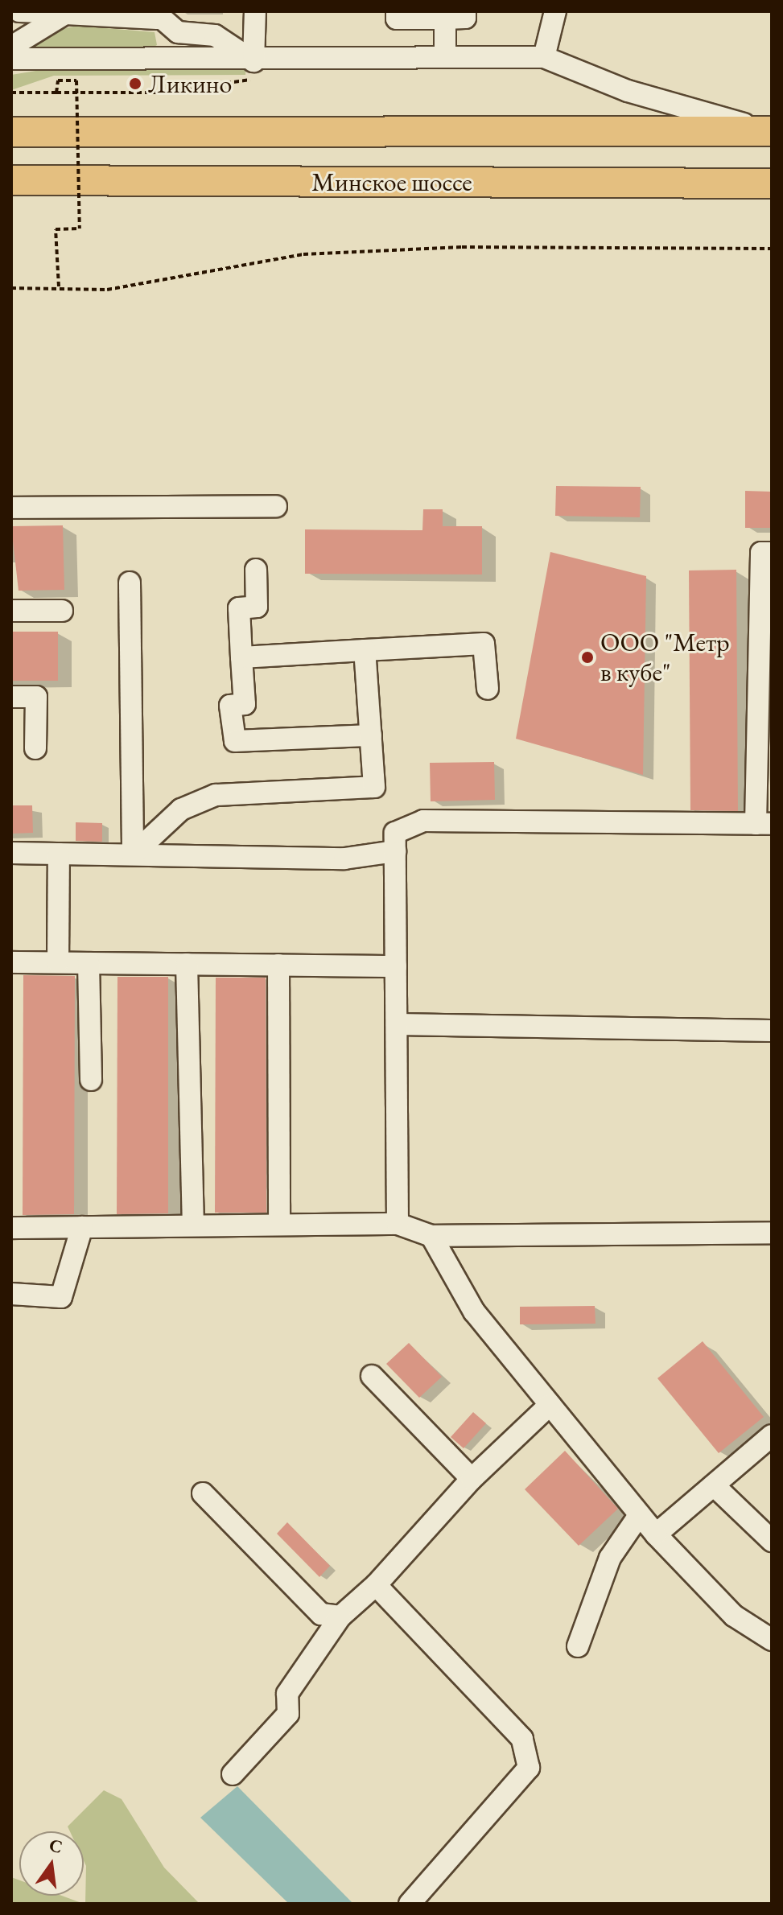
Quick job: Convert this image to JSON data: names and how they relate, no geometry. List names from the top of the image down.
{
  "streets": {
    "highway": ["Минское шоссе"]
  },
  "places": ["Ликино", "ООО \"Метр в кубе\""],
  "north": "top"
}
